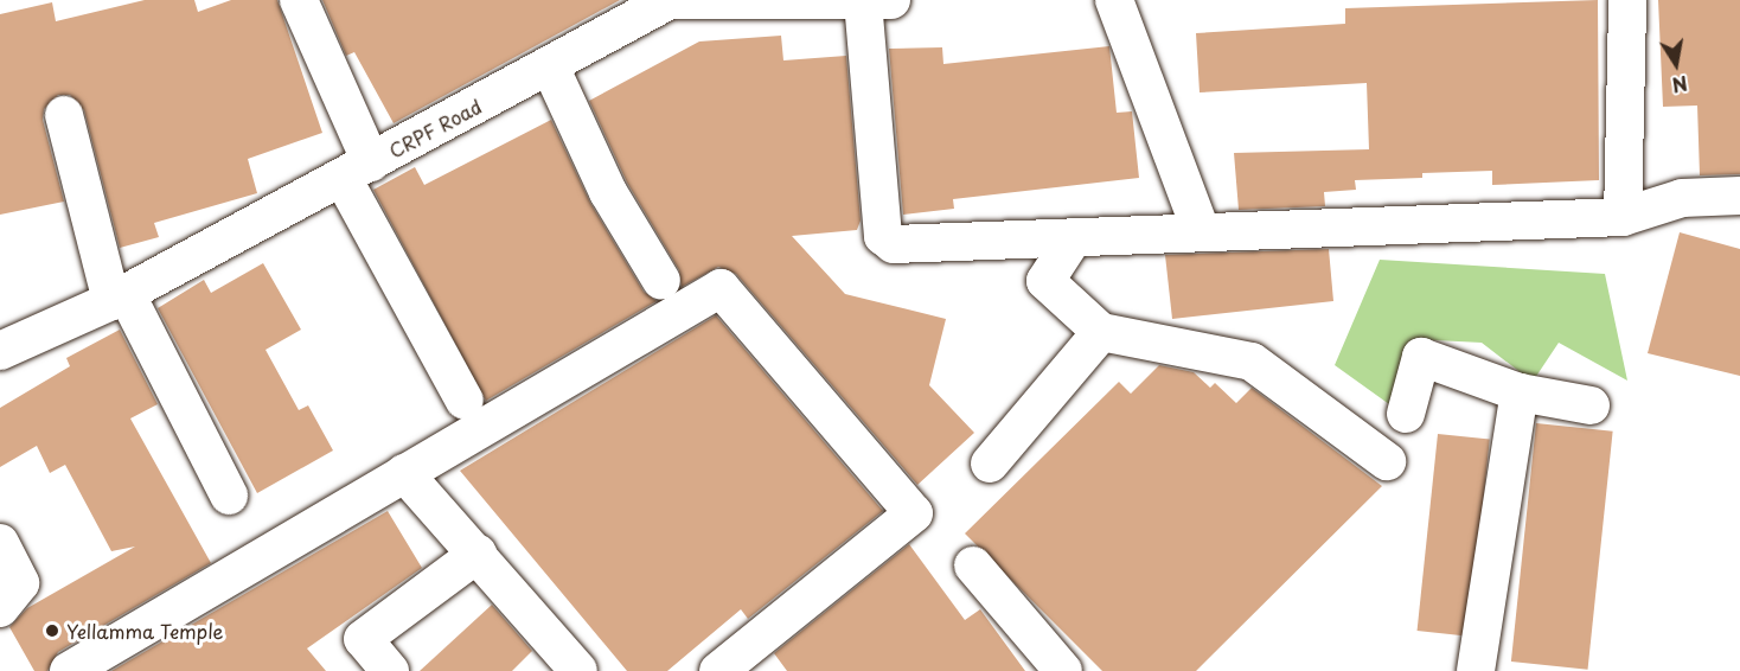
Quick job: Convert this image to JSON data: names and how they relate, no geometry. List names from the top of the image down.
{
  "streets": {
    "street": ["CRPF Road"]
  },
  "places": ["Yellamma Temple"],
  "north": "bottom"
}
